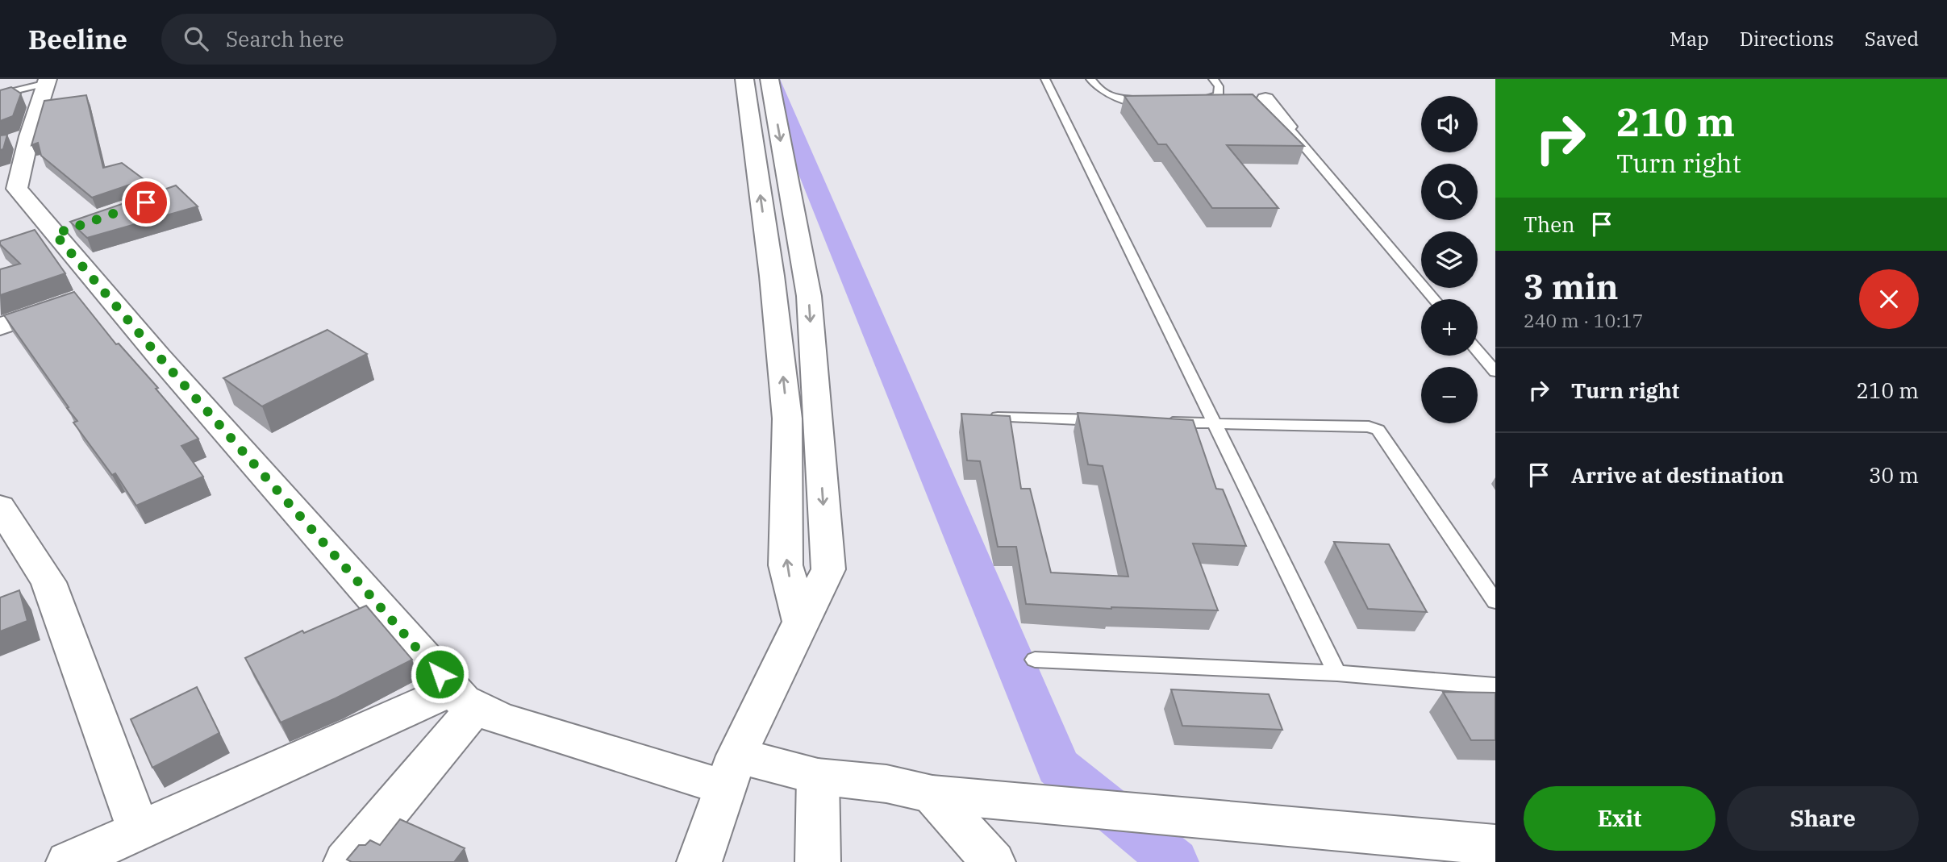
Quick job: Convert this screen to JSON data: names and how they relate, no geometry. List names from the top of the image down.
{
  "page": {
    "header": "Beeline",
    "search": "Search here",
    "nav": ["Map", "Directions", "Saved"],
    "turn": ["210 m", "Turn right"],
    "map_buttons": ["+", "−"],
    "then": "Then",
    "heading": ["3 min", "240 m · 10:17"],
    "list": [
      {
        "name": "Turn right",
        "value": "210 m"
      },
      {
        "name": "Arrive at destination",
        "value": "30 m"
      }
    ],
    "buttons": ["Exit", "Share"]
  }
}
